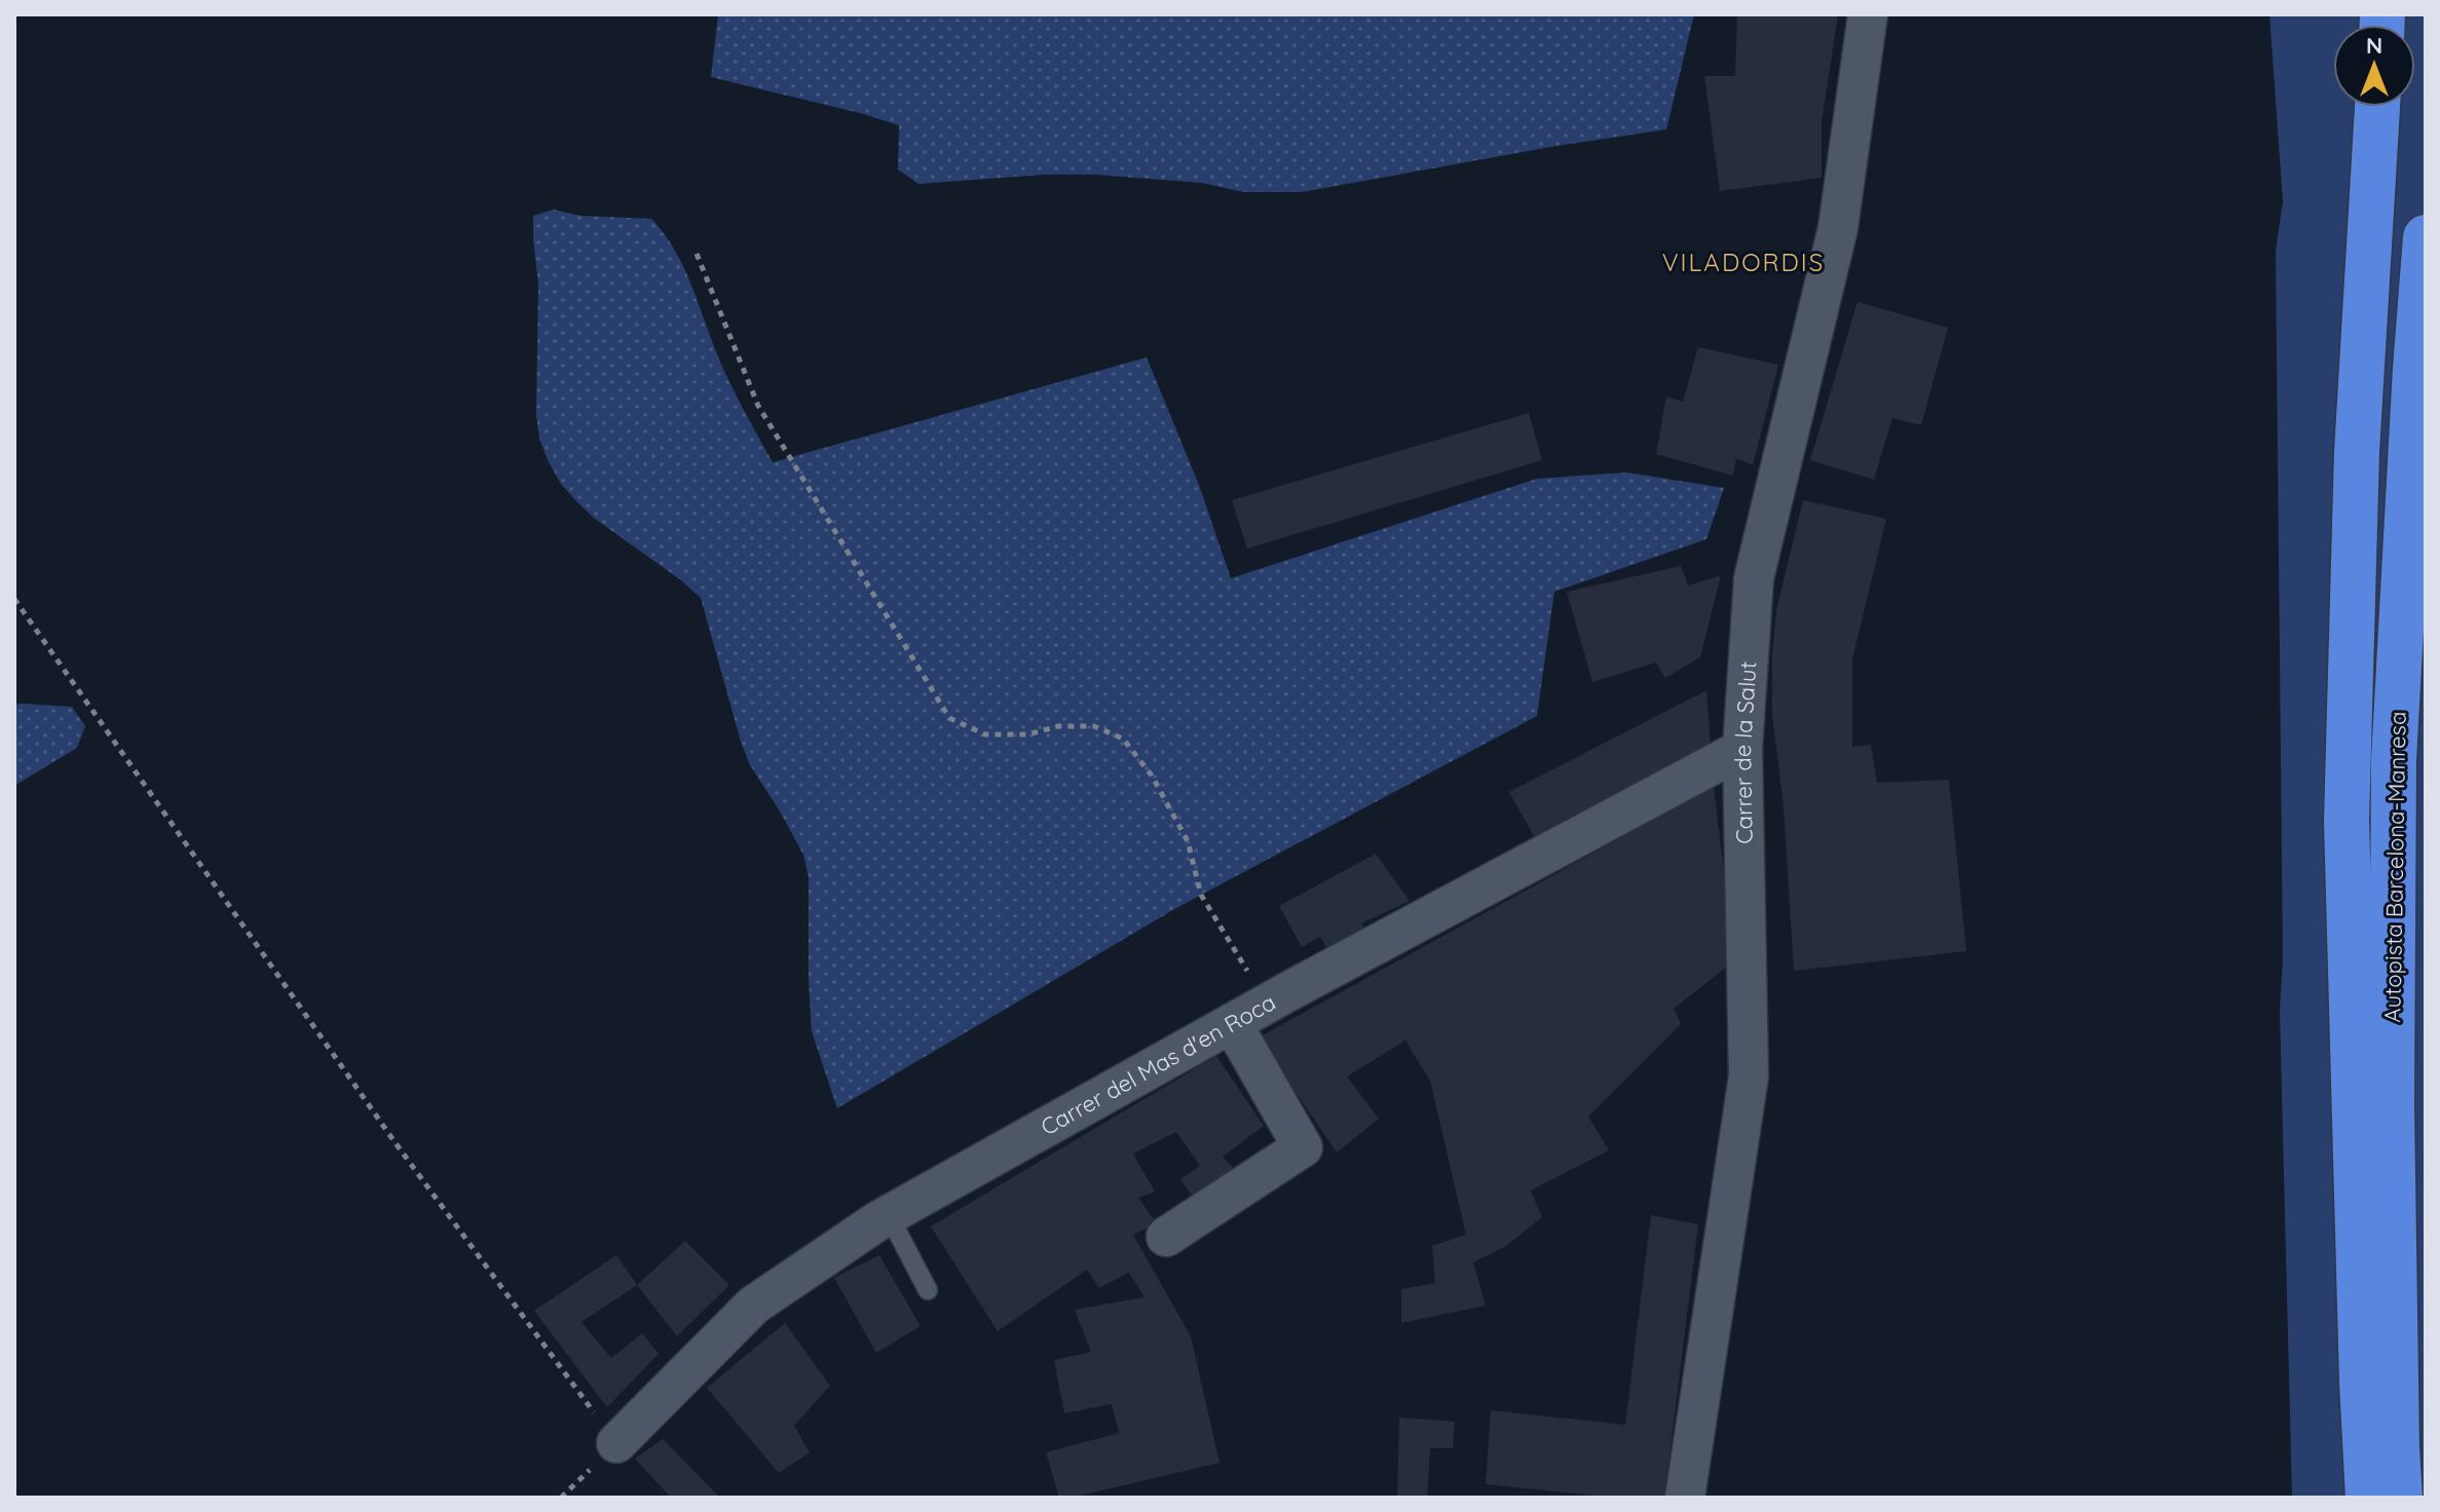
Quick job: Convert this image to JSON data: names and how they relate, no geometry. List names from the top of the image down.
{
  "streets": {
    "highway": ["Autopista Barcelona-Manresa"],
    "street": ["Carrer de la Salut", "Carrer del Mas d'en Roca"]
  },
  "crossings": [
    ["Carrer de la Salut", "Carrer del Mas d'en Roca"]
  ],
  "districts": ["VILADORDIS"],
  "north": "top"
}
